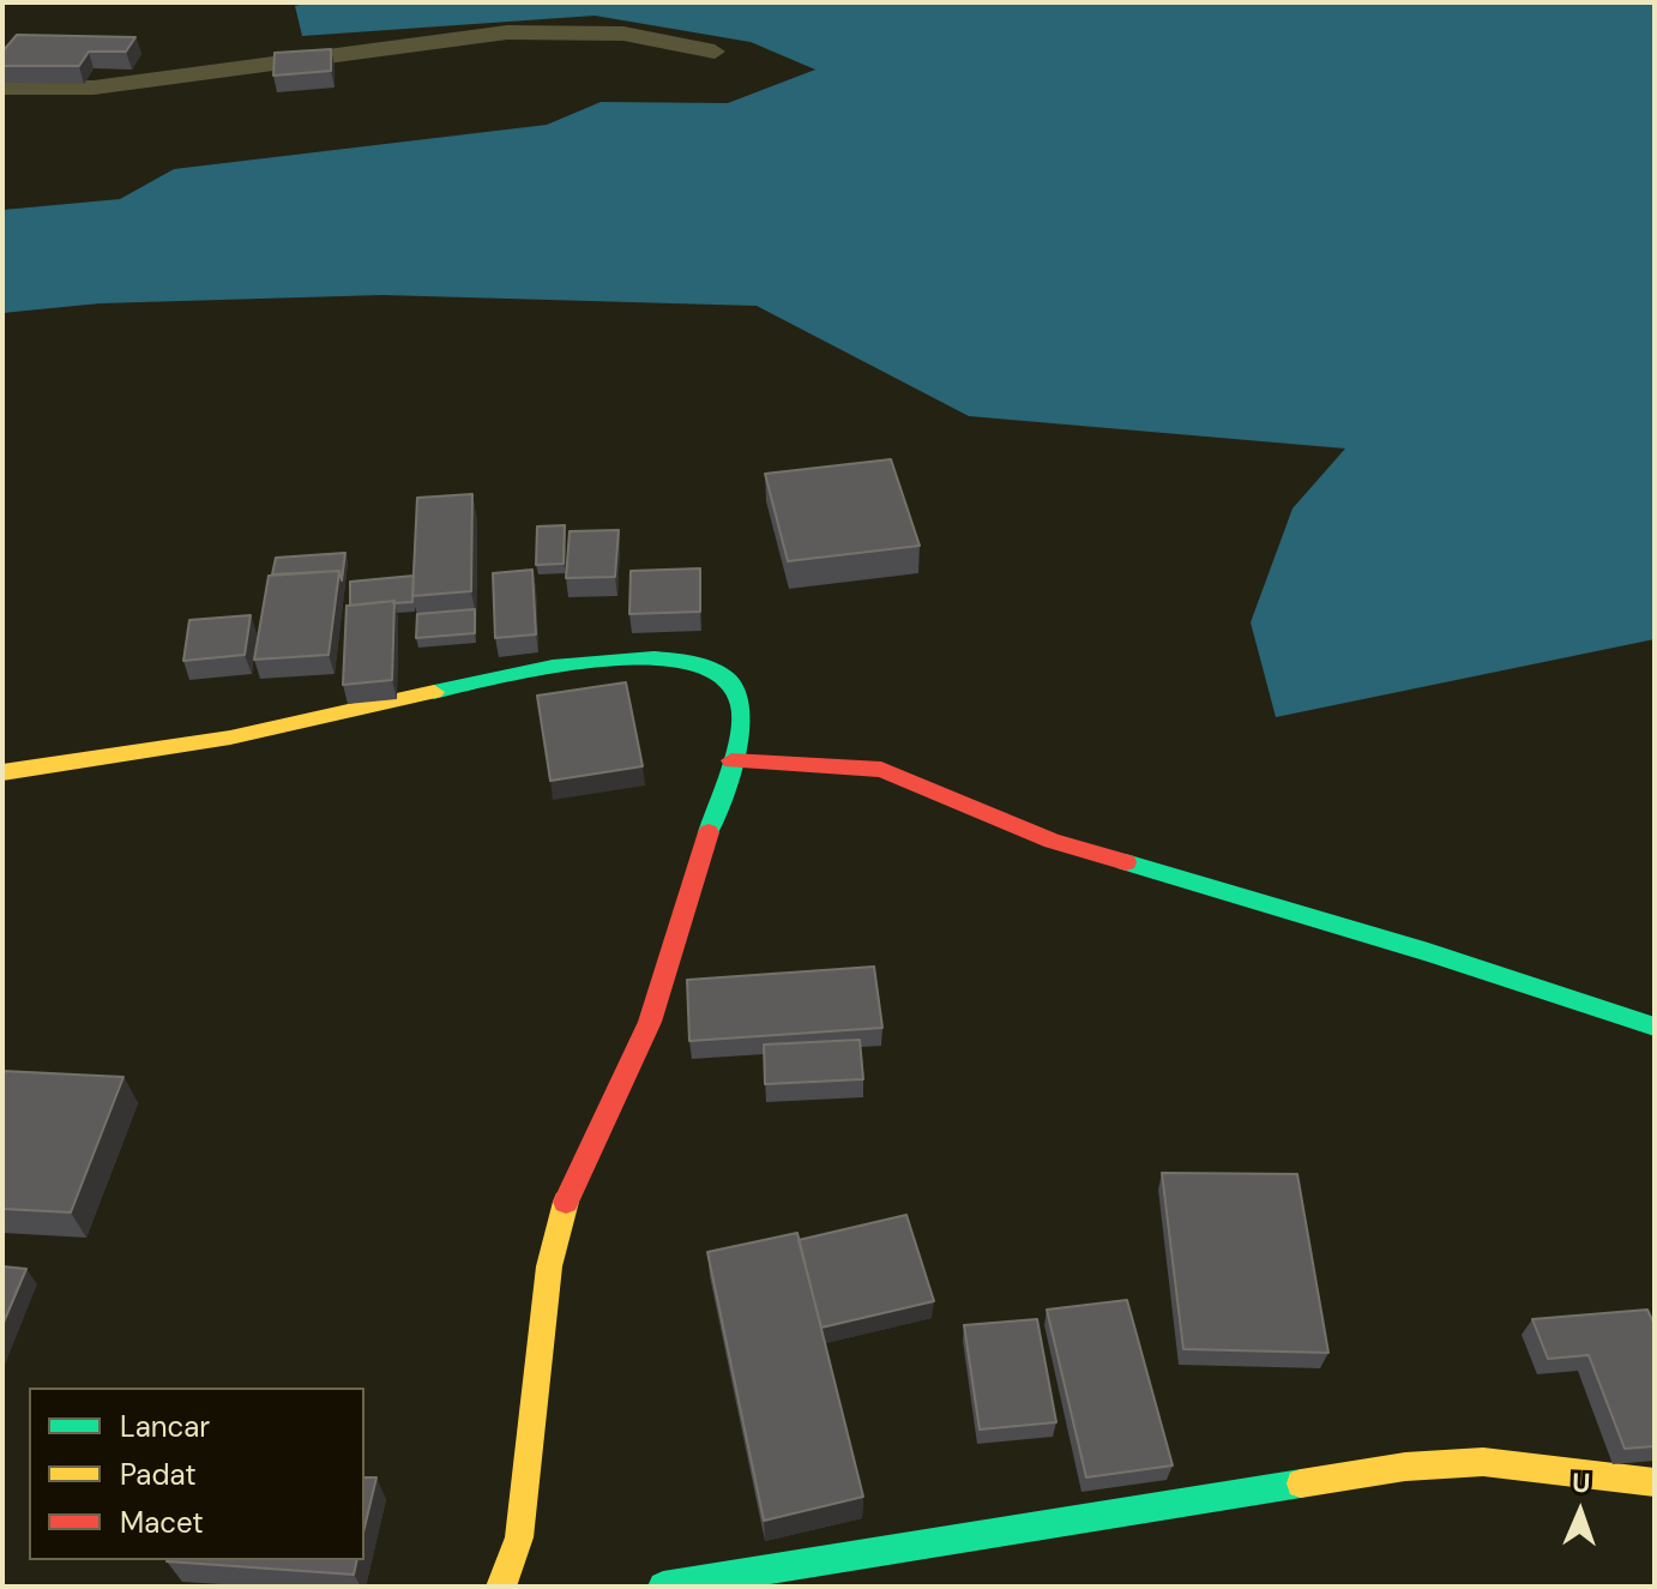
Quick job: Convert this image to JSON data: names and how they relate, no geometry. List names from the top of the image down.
{
  "legend": ["Lancar", "Padat", "Macet"],
  "north": "top"
}
